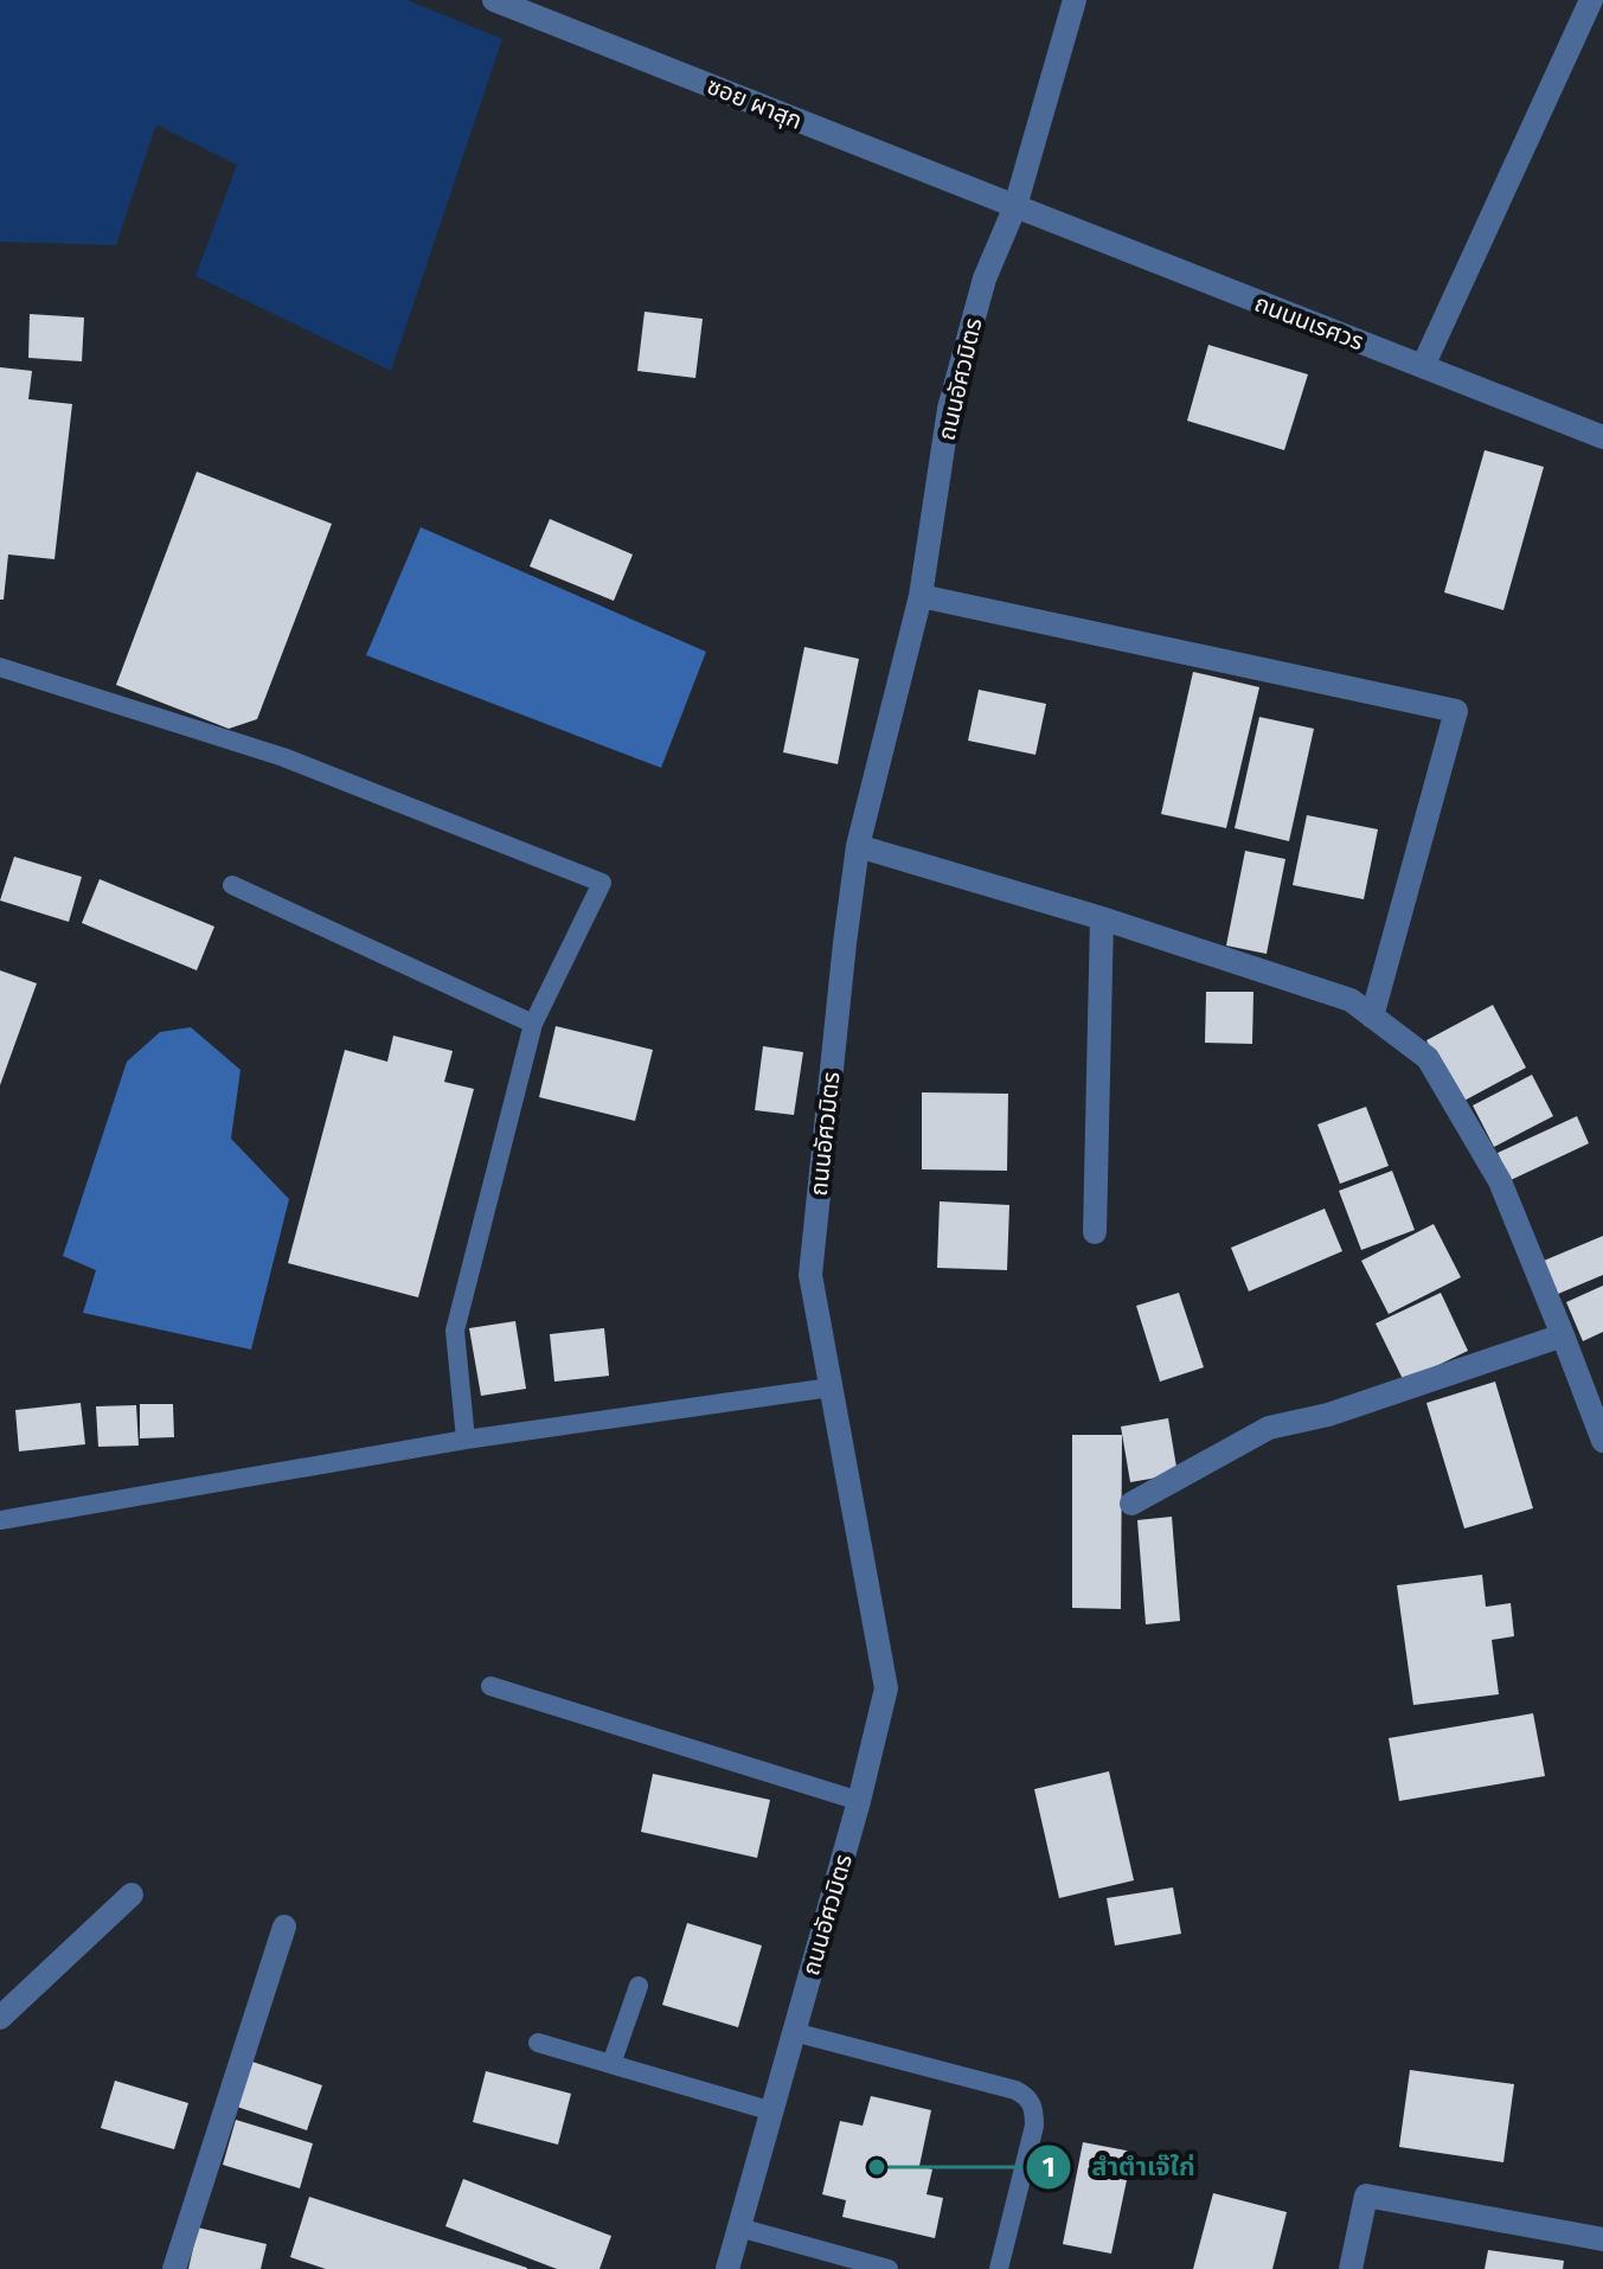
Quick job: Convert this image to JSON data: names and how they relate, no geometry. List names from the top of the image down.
{
  "streets": {
    "street": ["ซอย ผาสุก", "ถนนนเรศวร", "ถนนอัศวมิตร"]
  },
  "crossings": [
    ["ซอย ผาสุก", "ถนนนเรศวร"],
    ["ซอย ผาสุก", "ถนนอัศวมิตร"],
    ["ถนนนเรศวร", "ถนนอัศวมิตร"]
  ],
  "places": ["สำตำเจ๊ใก่"]
}
